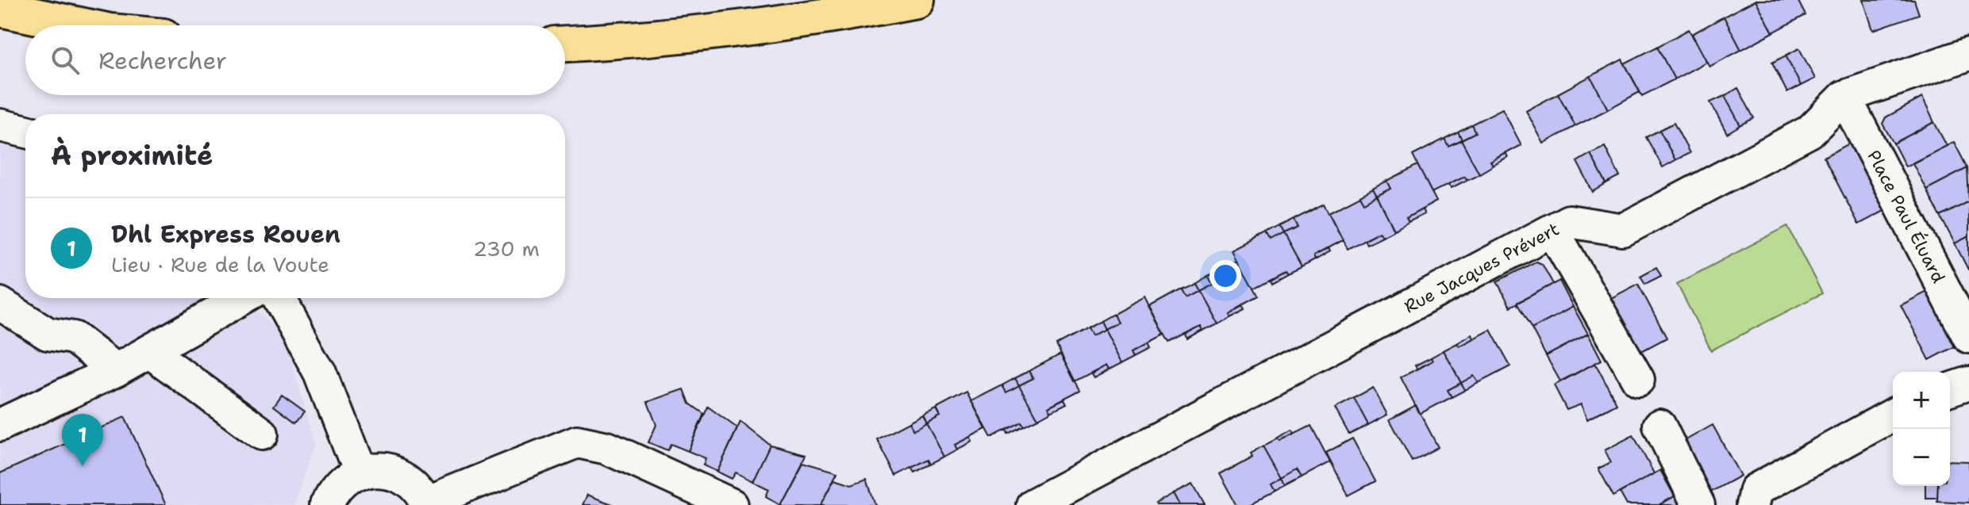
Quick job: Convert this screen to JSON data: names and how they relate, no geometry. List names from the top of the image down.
{
  "streets": {
    "street": ["Place Paul Éluard", "Rue Jacques Prévert"]
  },
  "crossings": [
    ["Place Paul Éluard", "Rue Jacques Prévert"]
  ],
  "page": {
    "search": "Rechercher",
    "heading": "À proximité",
    "list": [
      {
        "mark": "1",
        "name": "Dhl Express Rouen",
        "note": "Lieu · Rue de la Voute",
        "value": "230 m"
      }
    ],
    "map_buttons": ["+", "−"],
    "pins": "1"
  }
}
